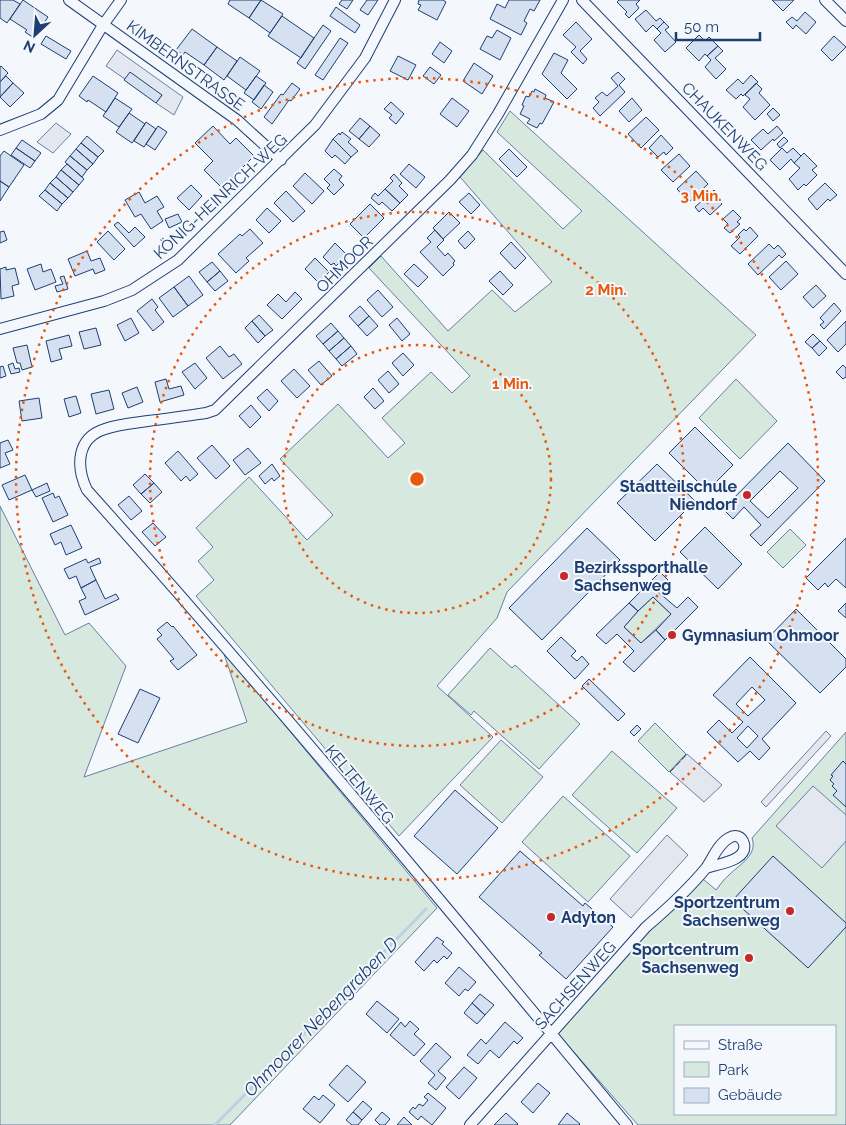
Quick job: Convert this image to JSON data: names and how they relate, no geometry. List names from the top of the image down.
{
  "streets": {
    "street": [
      "KIMBERNSTRASSE",
      "CHAUKENWEG",
      "KÖNIG-HEINRICH-WEG",
      "OHMOOR",
      "KELTENWEG",
      "SACHSENWEG"
    ]
  },
  "crossings": [
    ["KIMBERNSTRASSE", "KÖNIG-HEINRICH-WEG"],
    ["OHMOOR", "KELTENWEG"],
    ["KELTENWEG", "SACHSENWEG"]
  ],
  "water": ["Ohmoorer Nebengraben D"],
  "places": [
    "Stadtteilschule Niendorf",
    "Bezirkssporthalle Sachsenweg",
    "Gymnasium Ohmoor",
    "Sportzentrum Sachsenweg",
    "Adyton",
    "Sportcentrum Sachsenweg"
  ],
  "legend": ["Straße", "Park", "Gebäude"],
  "scale_bar": "50 m",
  "north": "bottom left",
  "rings": ["3 Min.", "2 Min.", "1 Min."]
}
